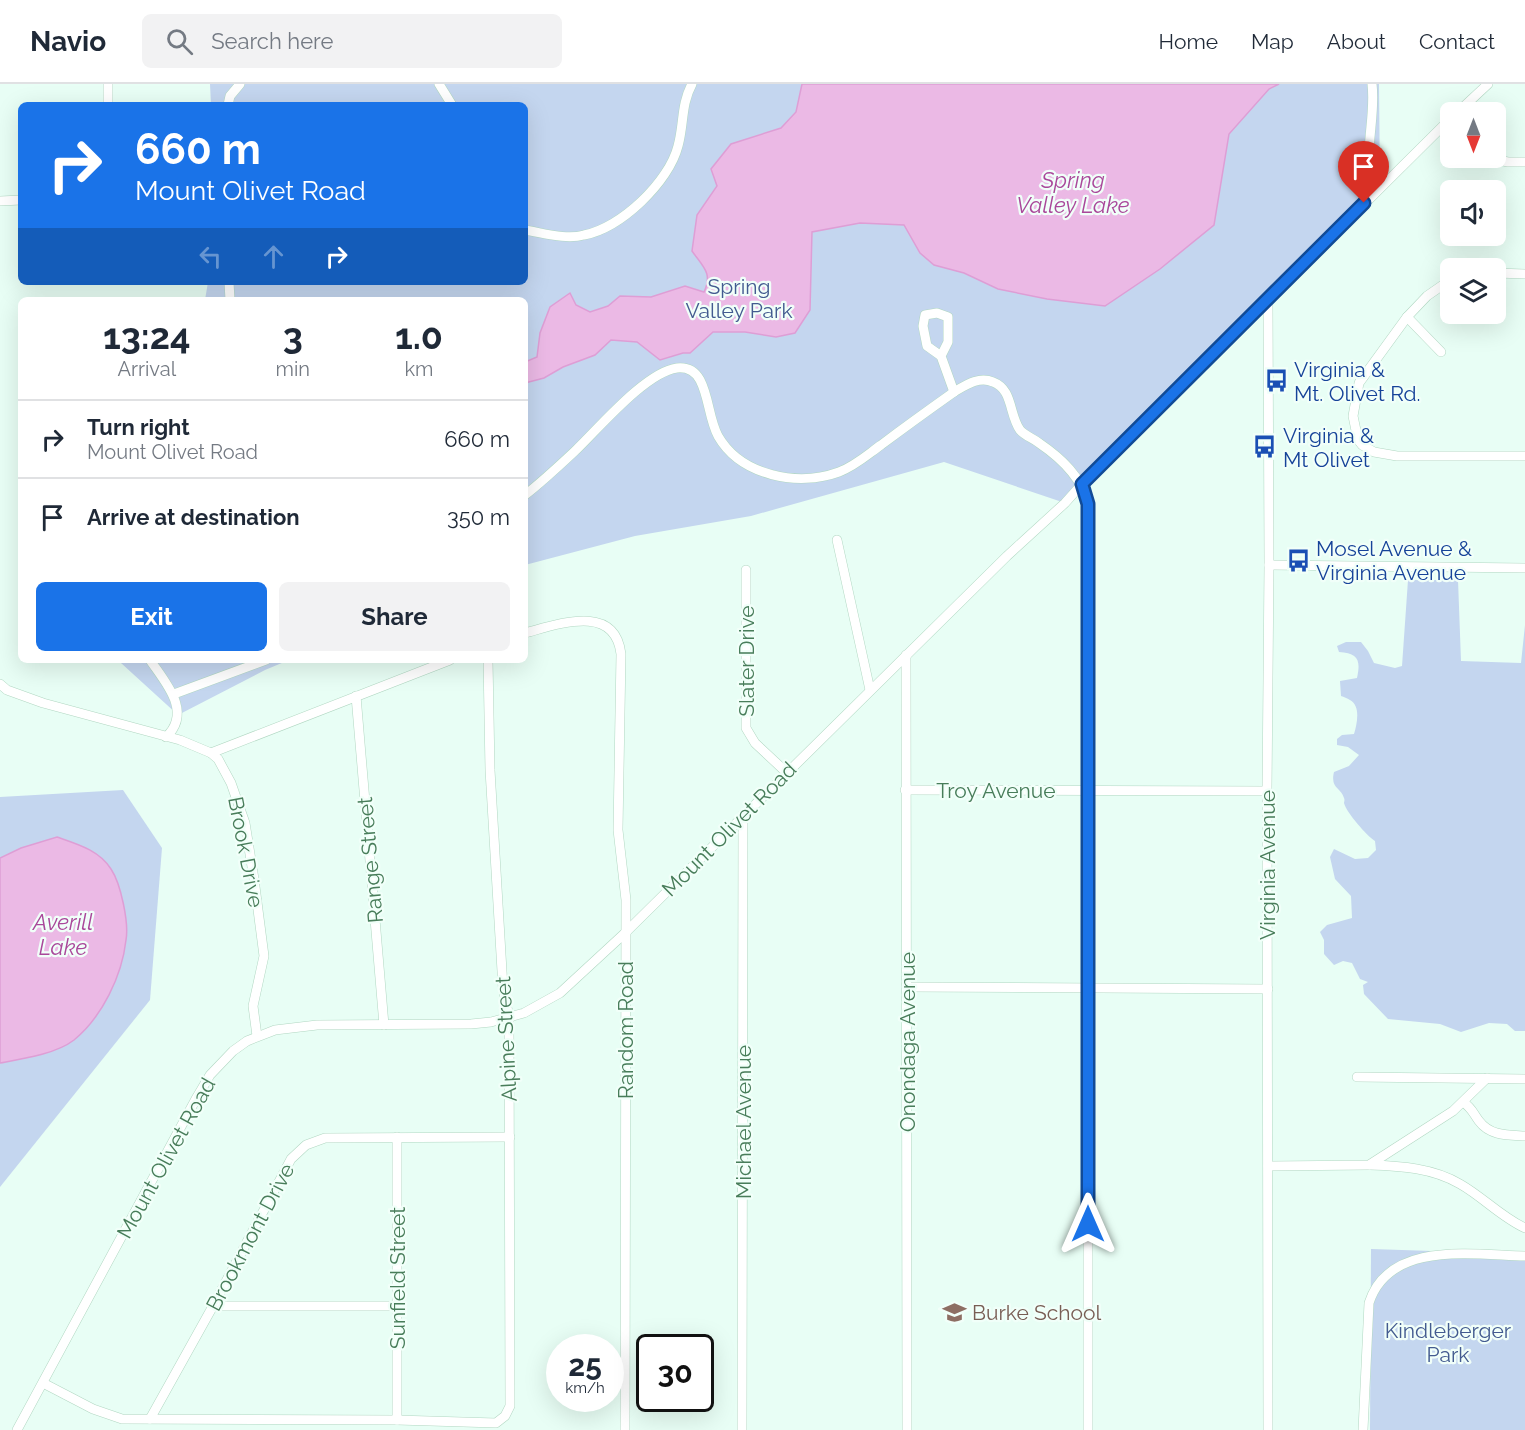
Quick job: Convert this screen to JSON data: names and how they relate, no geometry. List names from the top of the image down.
{
  "streets": {
    "street": [
      "Slater Drive",
      "Troy Avenue",
      "Mount Olivet Road",
      "Brook Drive",
      "Range Street",
      "Virginia Avenue",
      "Random Road",
      "Alpine Street",
      "Onondaga Avenue",
      "Michael Avenue",
      "Brookmont Drive",
      "Sunfield Street"
    ]
  },
  "crossings": [
    ["Slater Drive", "Mount Olivet Road"],
    ["Troy Avenue", "Virginia Avenue"],
    ["Troy Avenue", "Onondaga Avenue"],
    ["Mount Olivet Road", "Brook Drive"],
    ["Mount Olivet Road", "Range Street"],
    ["Mount Olivet Road", "Virginia Avenue"],
    ["Mount Olivet Road", "Random Road"],
    ["Mount Olivet Road", "Alpine Street"],
    ["Mount Olivet Road", "Onondaga Avenue"],
    ["Mount Olivet Road", "Michael Avenue"],
    ["Alpine Street", "Brookmont Drive"],
    ["Alpine Street", "Sunfield Street"],
    ["Brookmont Drive", "Sunfield Street"]
  ],
  "water": ["Spring Valley Lake", "Averill Lake"],
  "parks": ["Spring Valley Park", "Kindleberger Park"],
  "places": {
    "bus stop": ["Virginia & Mt. Olivet Rd.", "Virginia & Mt Olivet", "Mosel Avenue & Virginia Avenue"],
    "school or university": ["Burke School"]
  },
  "north": "bottom",
  "page": {
    "header": "Navio",
    "search": "Search here",
    "nav": [
      "Home",
      "Map",
      "About",
      "Contact"
    ],
    "turn": ["660 m", "Mount Olivet Road"],
    "eta": [
      "13:24",
      "Arrival",
      "3",
      "min",
      "1.0",
      "km"
    ],
    "list": [
      {
        "name": "Turn right",
        "note": "Mount Olivet Road",
        "value": "660 m"
      },
      {
        "name": "Arrive at destination",
        "value": "350 m"
      }
    ],
    "buttons": ["Exit", "Share"],
    "speed": "25 km/h",
    "limit": "30"
  }
}
